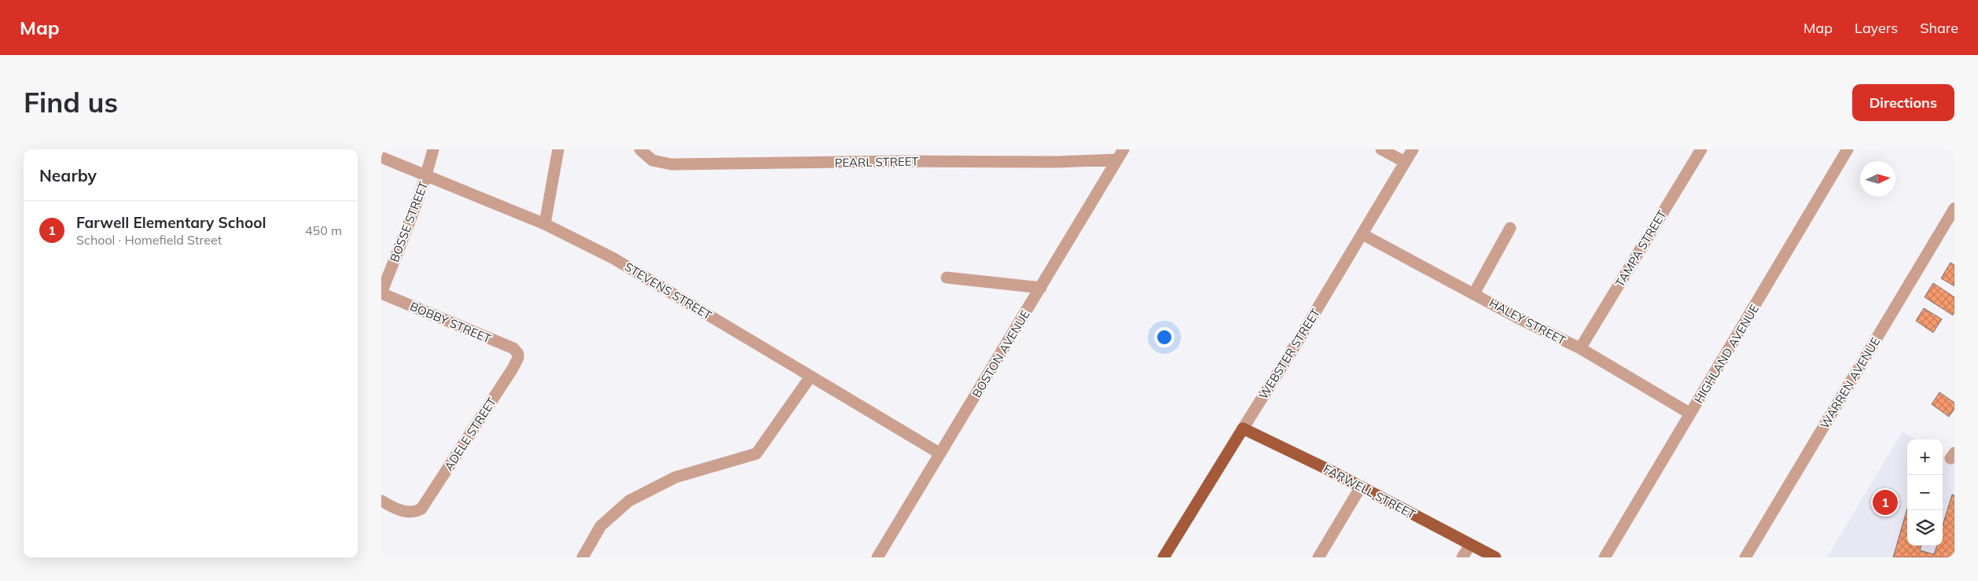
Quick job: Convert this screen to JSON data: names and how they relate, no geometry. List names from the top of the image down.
{
  "streets": {
    "main road": ["WEBSTER STREET", "FARWELL STREET"],
    "street": [
      "PEARL STREET",
      "BOSSE STREET",
      "TAMPA STREET",
      "STEVENS STREET",
      "HALEY STREET",
      "BOBBY STREET",
      "BOSTON AVENUE",
      "HIGHLAND AVENUE",
      "WARREN AVENUE",
      "ADELE STREET"
    ]
  },
  "crossings": [
    ["PEARL STREET", "BOSTON AVENUE"],
    ["BOSSE STREET", "STEVENS STREET"],
    ["BOSSE STREET", "BOBBY STREET"],
    ["TAMPA STREET", "HALEY STREET"],
    ["STEVENS STREET", "BOSTON AVENUE"],
    ["HALEY STREET", "WEBSTER STREET"],
    ["HALEY STREET", "HIGHLAND AVENUE"],
    ["BOBBY STREET", "ADELE STREET"],
    ["WEBSTER STREET", "FARWELL STREET"]
  ],
  "north": "right",
  "page": {
    "header": "Map",
    "nav": ["Map", "Layers", "Share"],
    "buttons": "Directions",
    "title": "Find us",
    "heading": "Nearby",
    "list": [
      {
        "mark": "1",
        "name": "Farwell Elementary School",
        "note": "School · Homefield Street",
        "value": "450 m"
      }
    ],
    "map_buttons": ["+", "−"],
    "pins": "1"
  }
}
